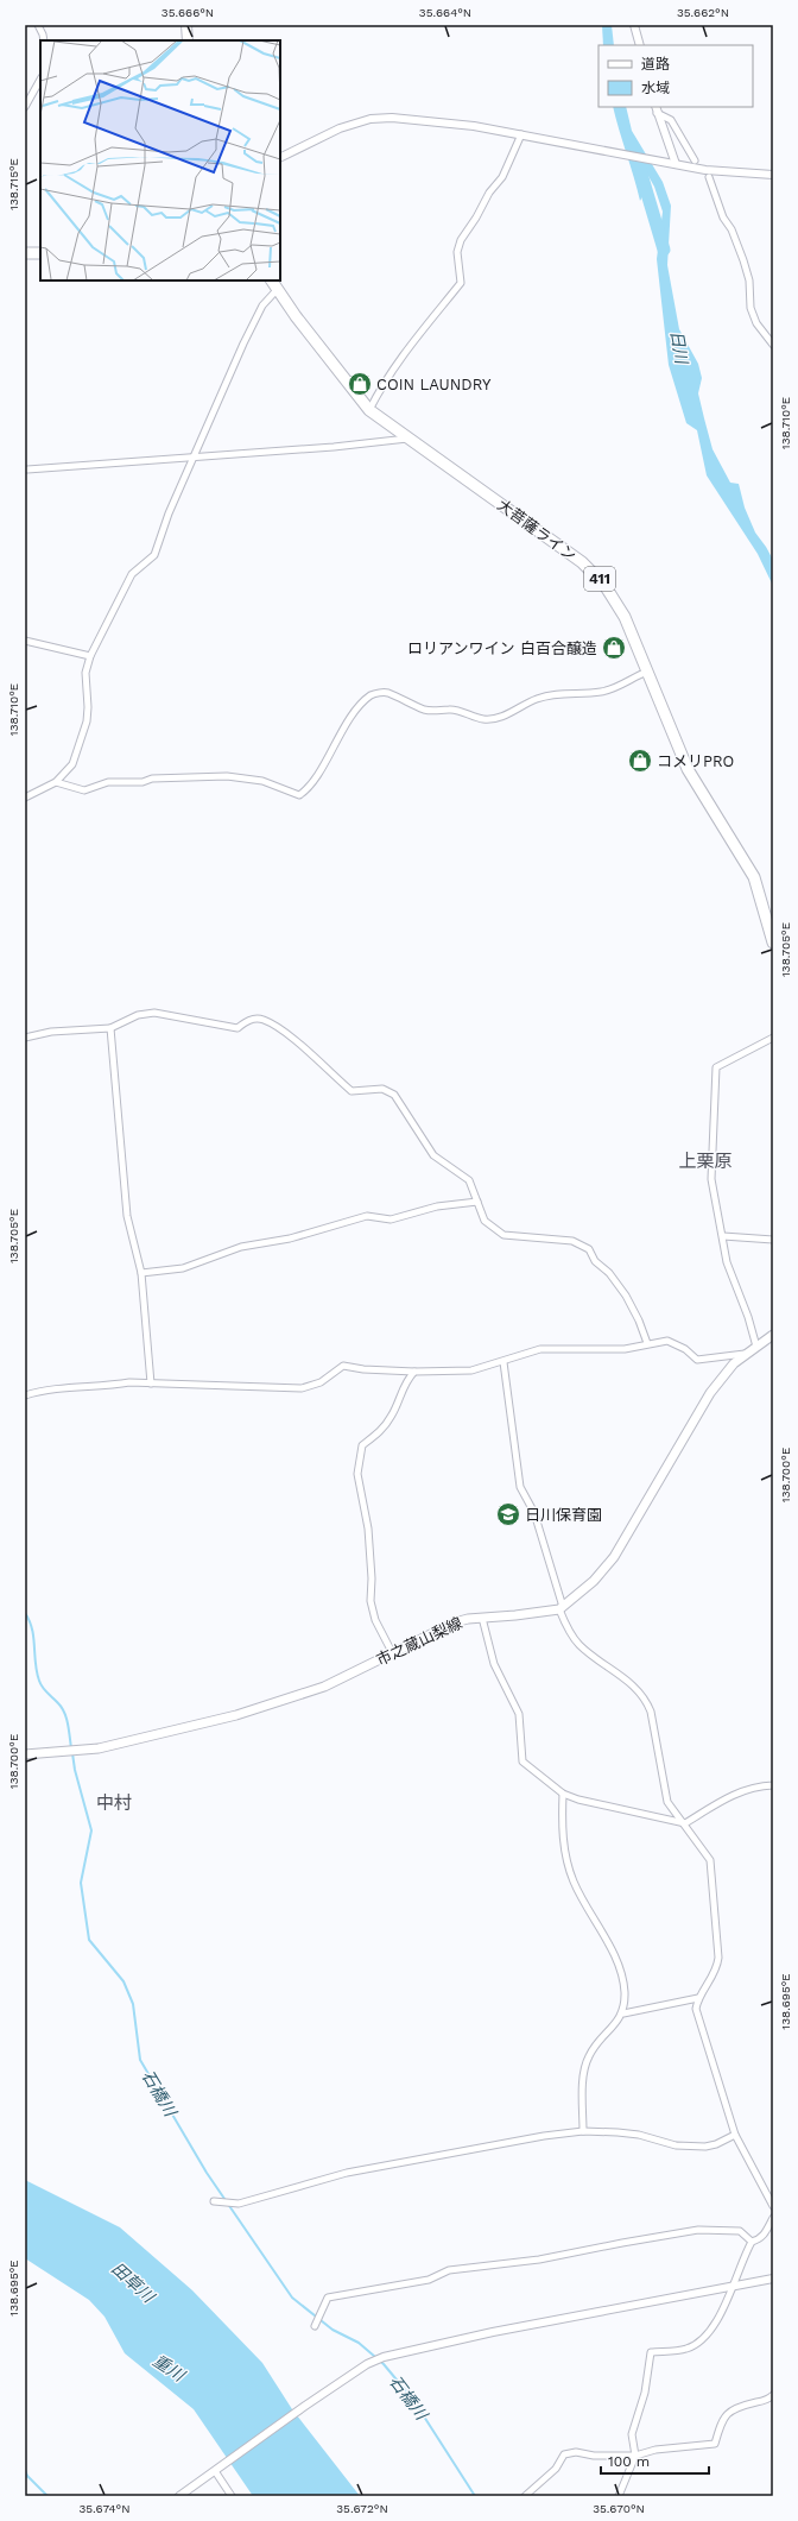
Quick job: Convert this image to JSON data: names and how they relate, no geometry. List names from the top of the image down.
{
  "streets": {
    "highway": ["大菩薩ライン", "411"],
    "main road": ["市之蔵山梨線"]
  },
  "districts": ["上栗原", "中村"],
  "water": [
    "日川",
    "石橋川",
    "田草川",
    "重川"
  ],
  "places": {
    "shop": ["COIN LAUNDRY", "ロリアンワイン 白百合醸造", "コメリPRO"],
    "school or university": ["日川保育園"]
  },
  "legend": ["道路", "水域"],
  "scale_bar": "100 m",
  "coordinates": [
    "35.666°N",
    "35.664°N",
    "35.662°N",
    "138.715°E",
    "138.710°E",
    "138.705°E",
    "138.700°E",
    "138.695°E",
    "35.674°N",
    "35.672°N",
    "35.670°N"
  ]
}
